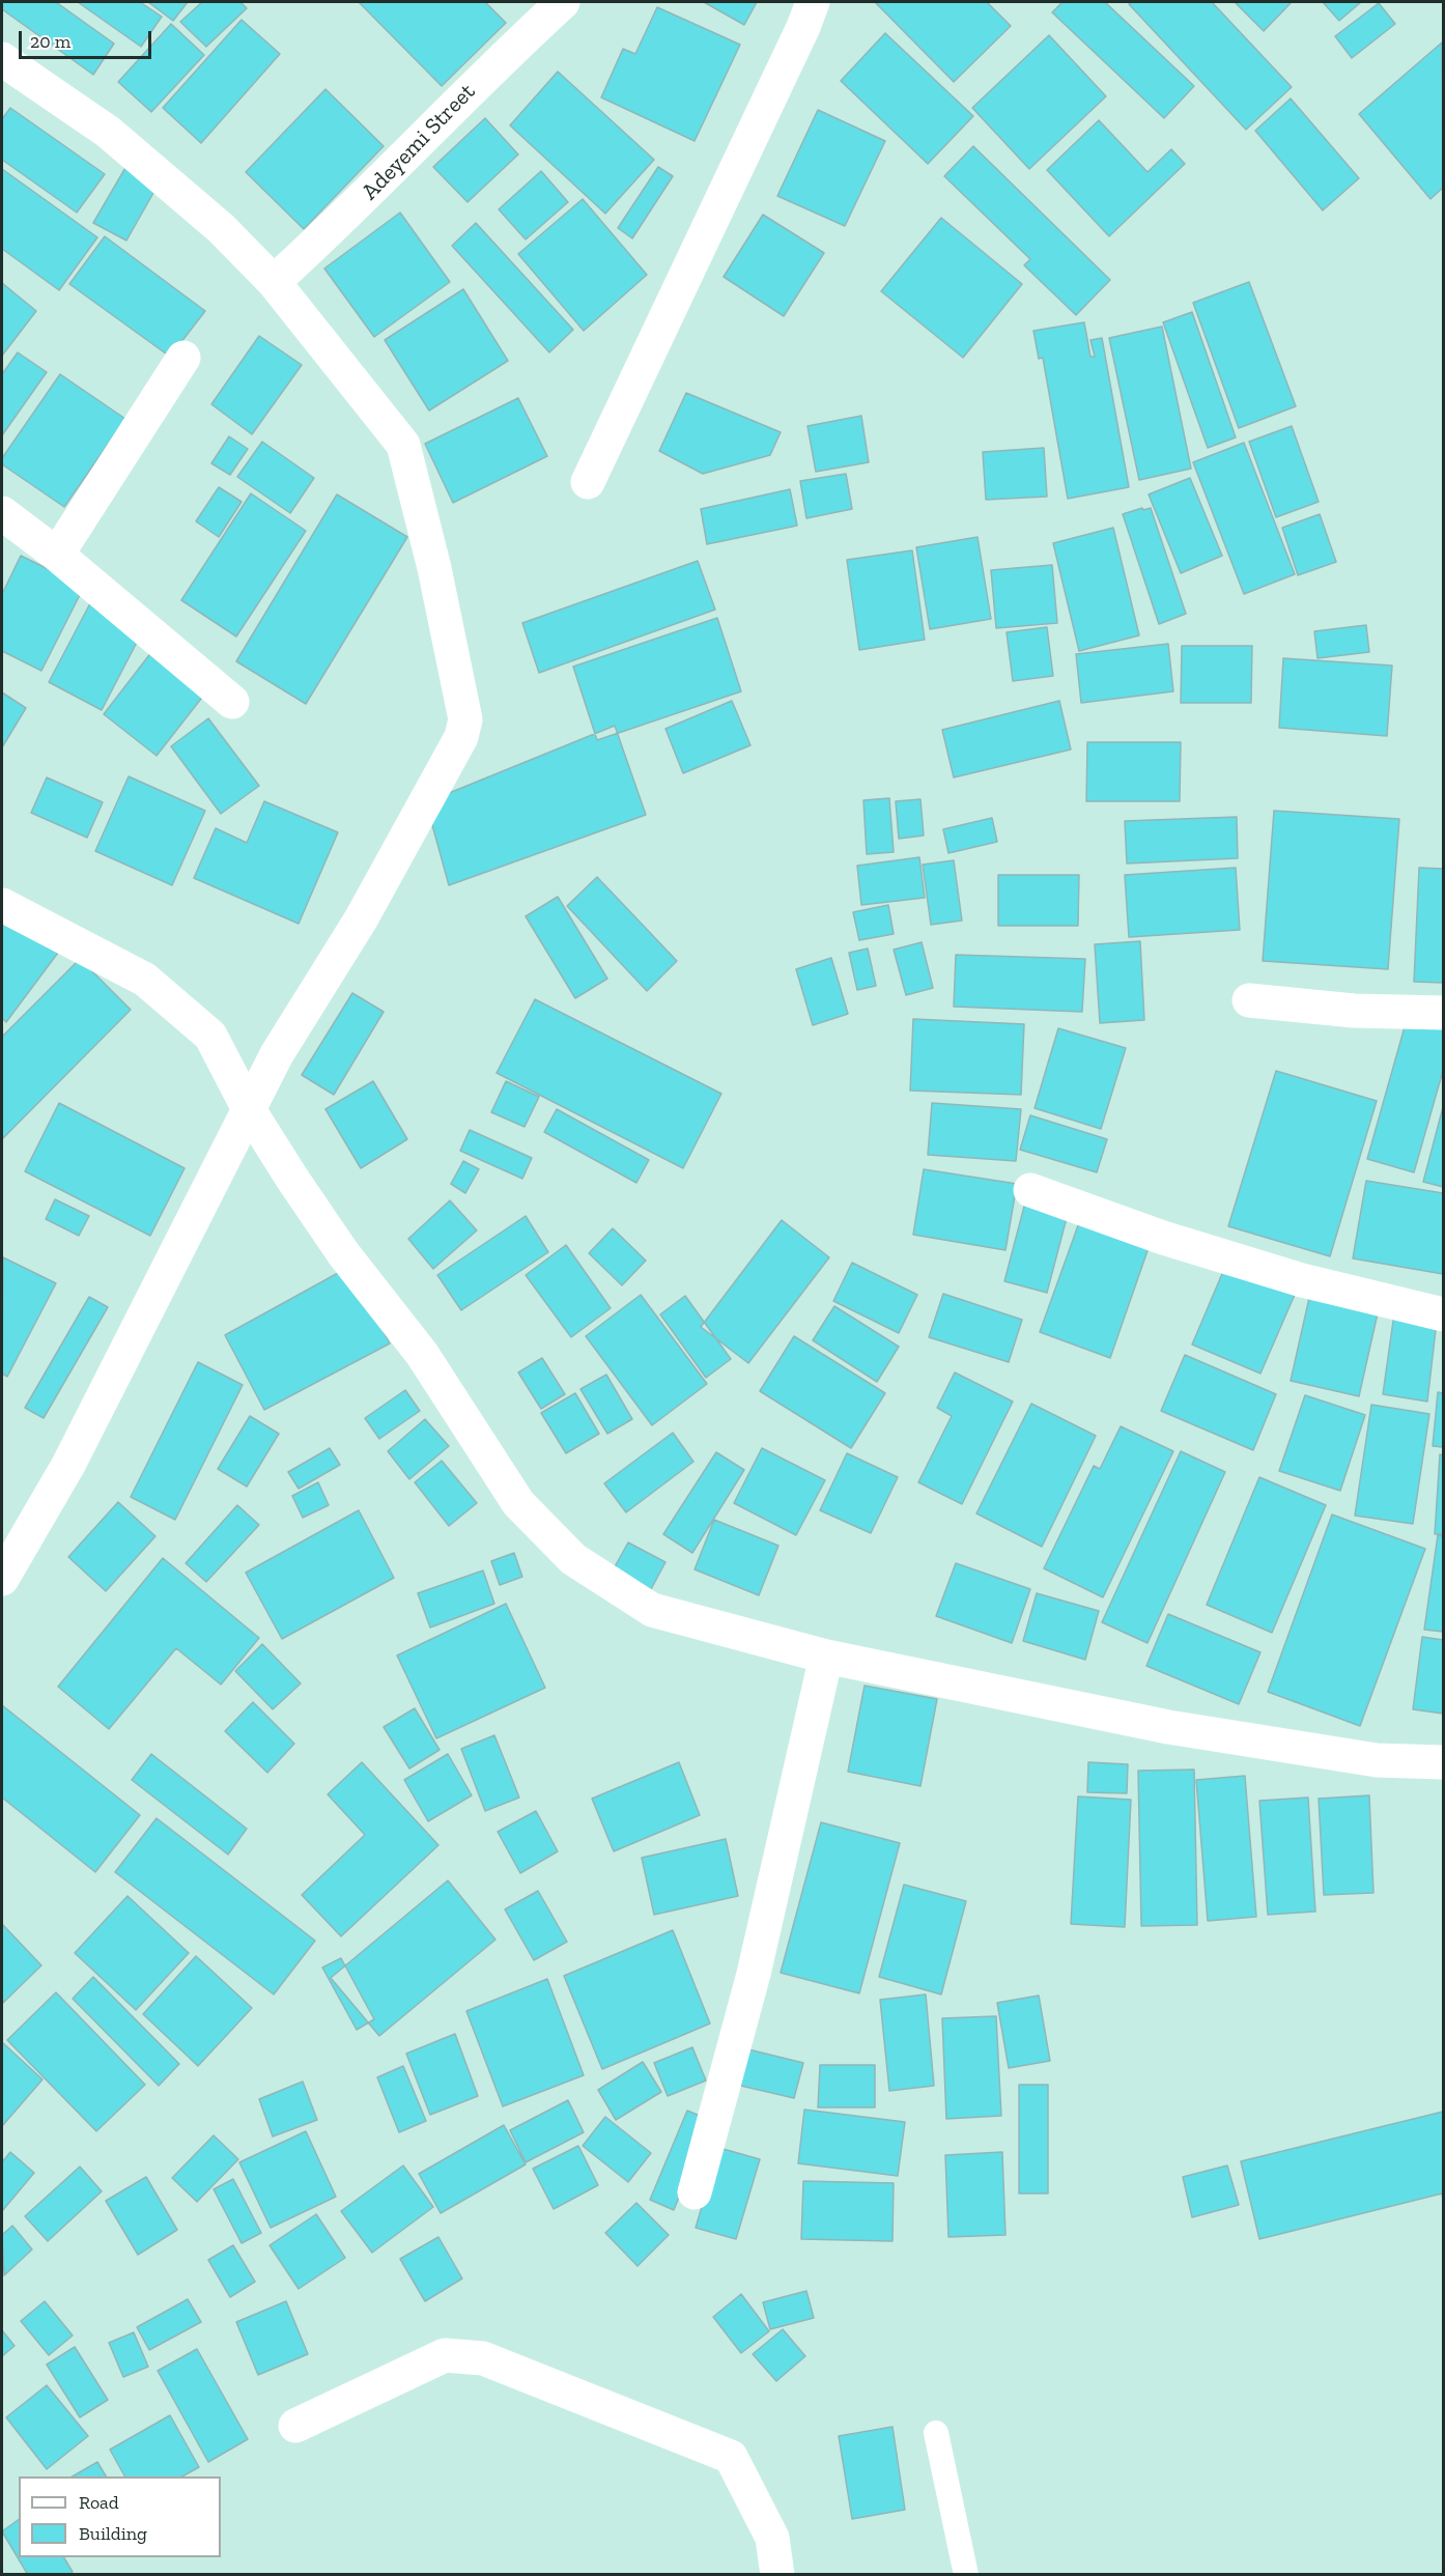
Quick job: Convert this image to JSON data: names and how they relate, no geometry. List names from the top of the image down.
{
  "streets": {
    "street": ["Adeyemi Street"]
  },
  "legend": ["Road", "Building"],
  "scale_bar": "20 m"
}
